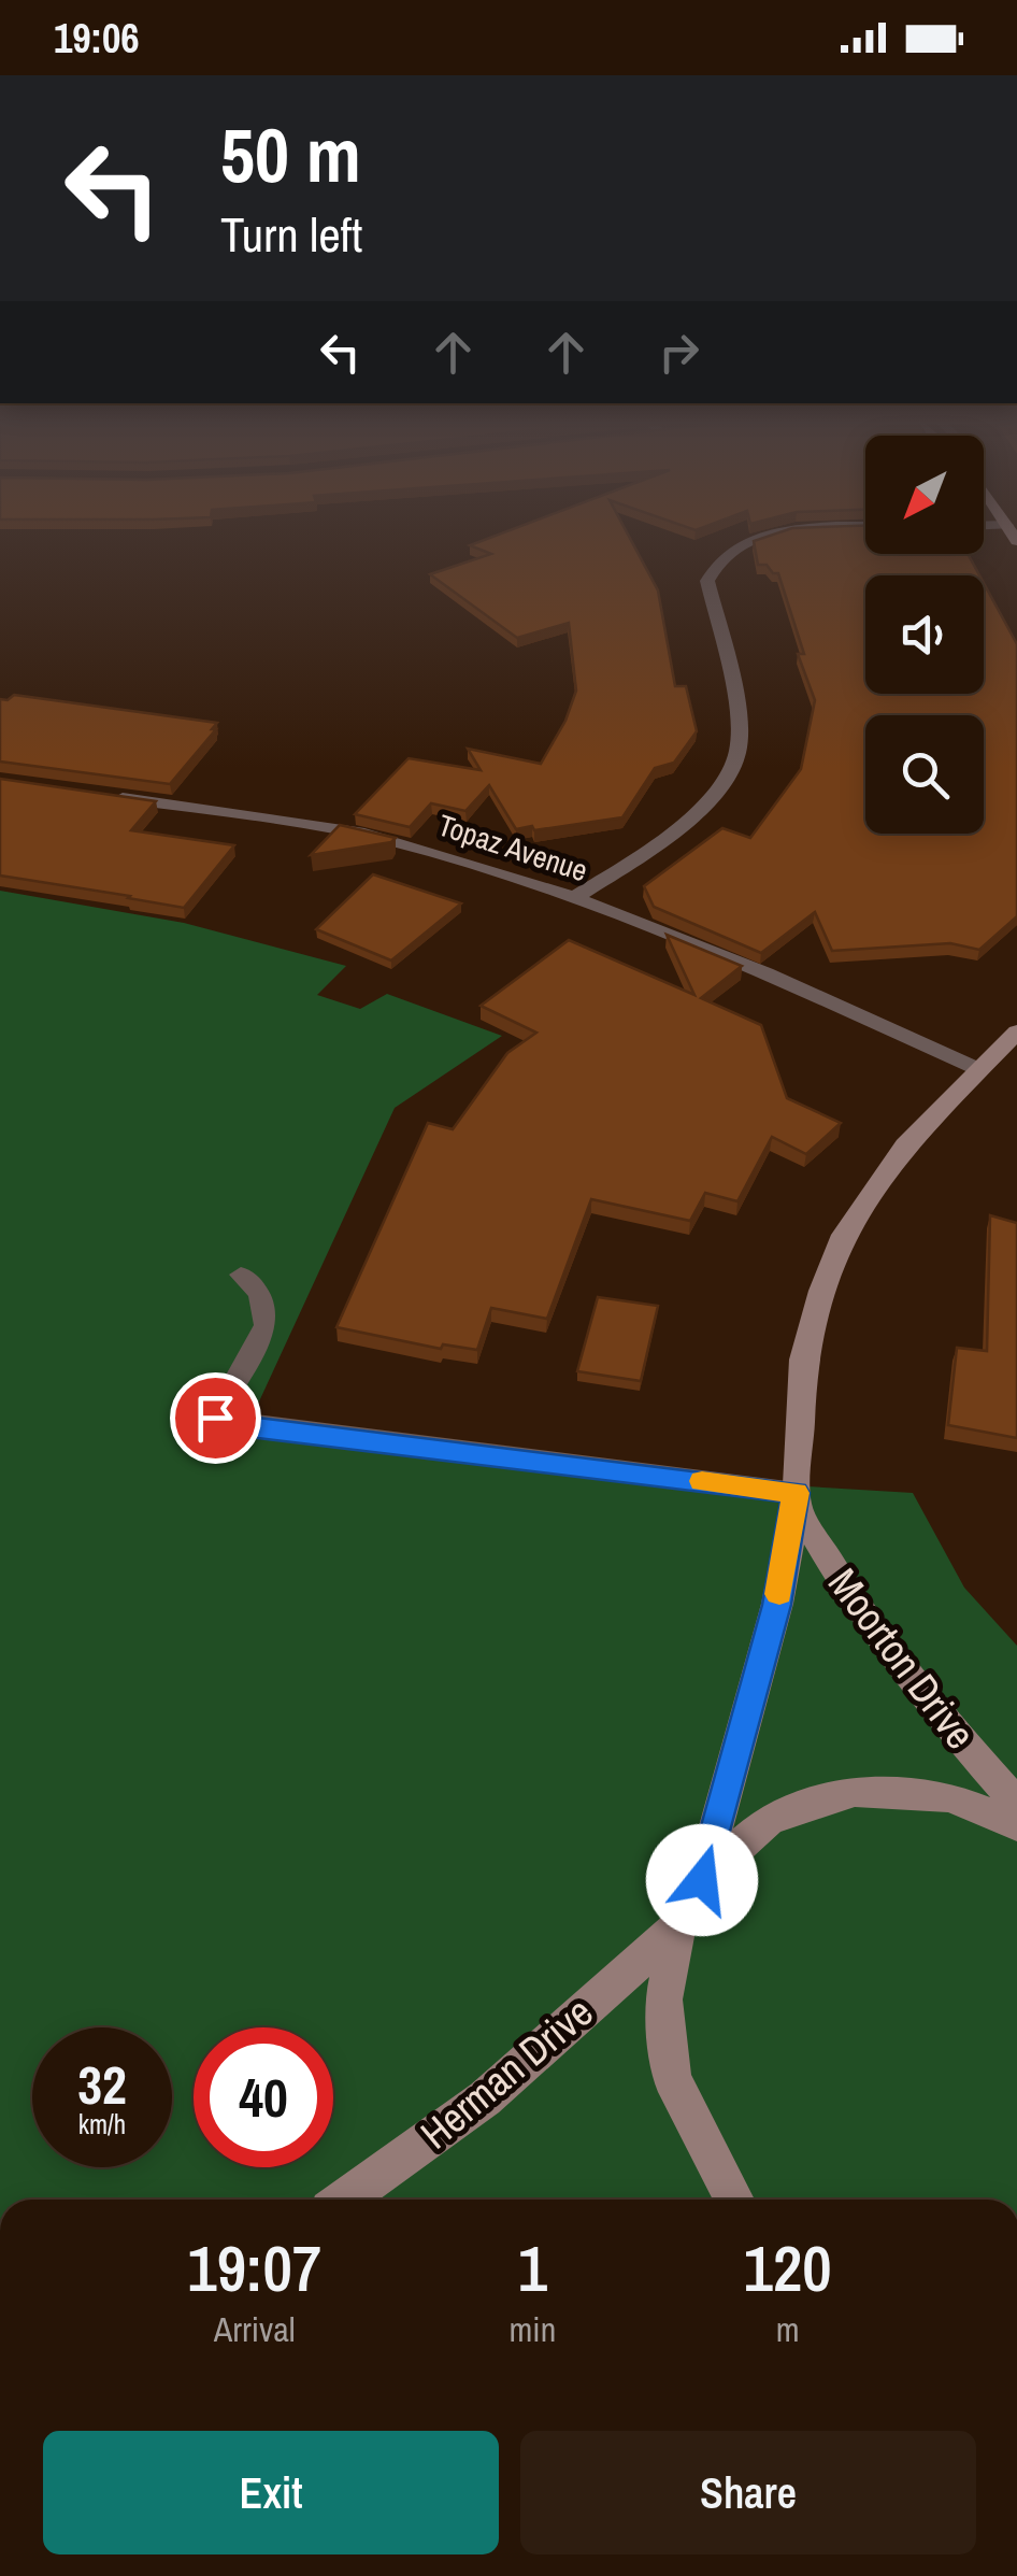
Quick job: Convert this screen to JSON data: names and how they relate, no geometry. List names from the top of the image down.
{
  "streets": {
    "street": ["Topaz Avenue", "Moorton Drive", "Herman Drive"]
  },
  "crossings": [
    ["Topaz Avenue", "Moorton Drive"]
  ],
  "north": "bottom left",
  "page": {
    "status": "19:06",
    "turn": ["50 m", "Turn left"],
    "speed": "32 km/h",
    "limit": "40",
    "eta": [
      "19:07",
      "Arrival",
      "1",
      "min",
      "120",
      "m"
    ],
    "buttons": ["Exit", "Share"]
  }
}
